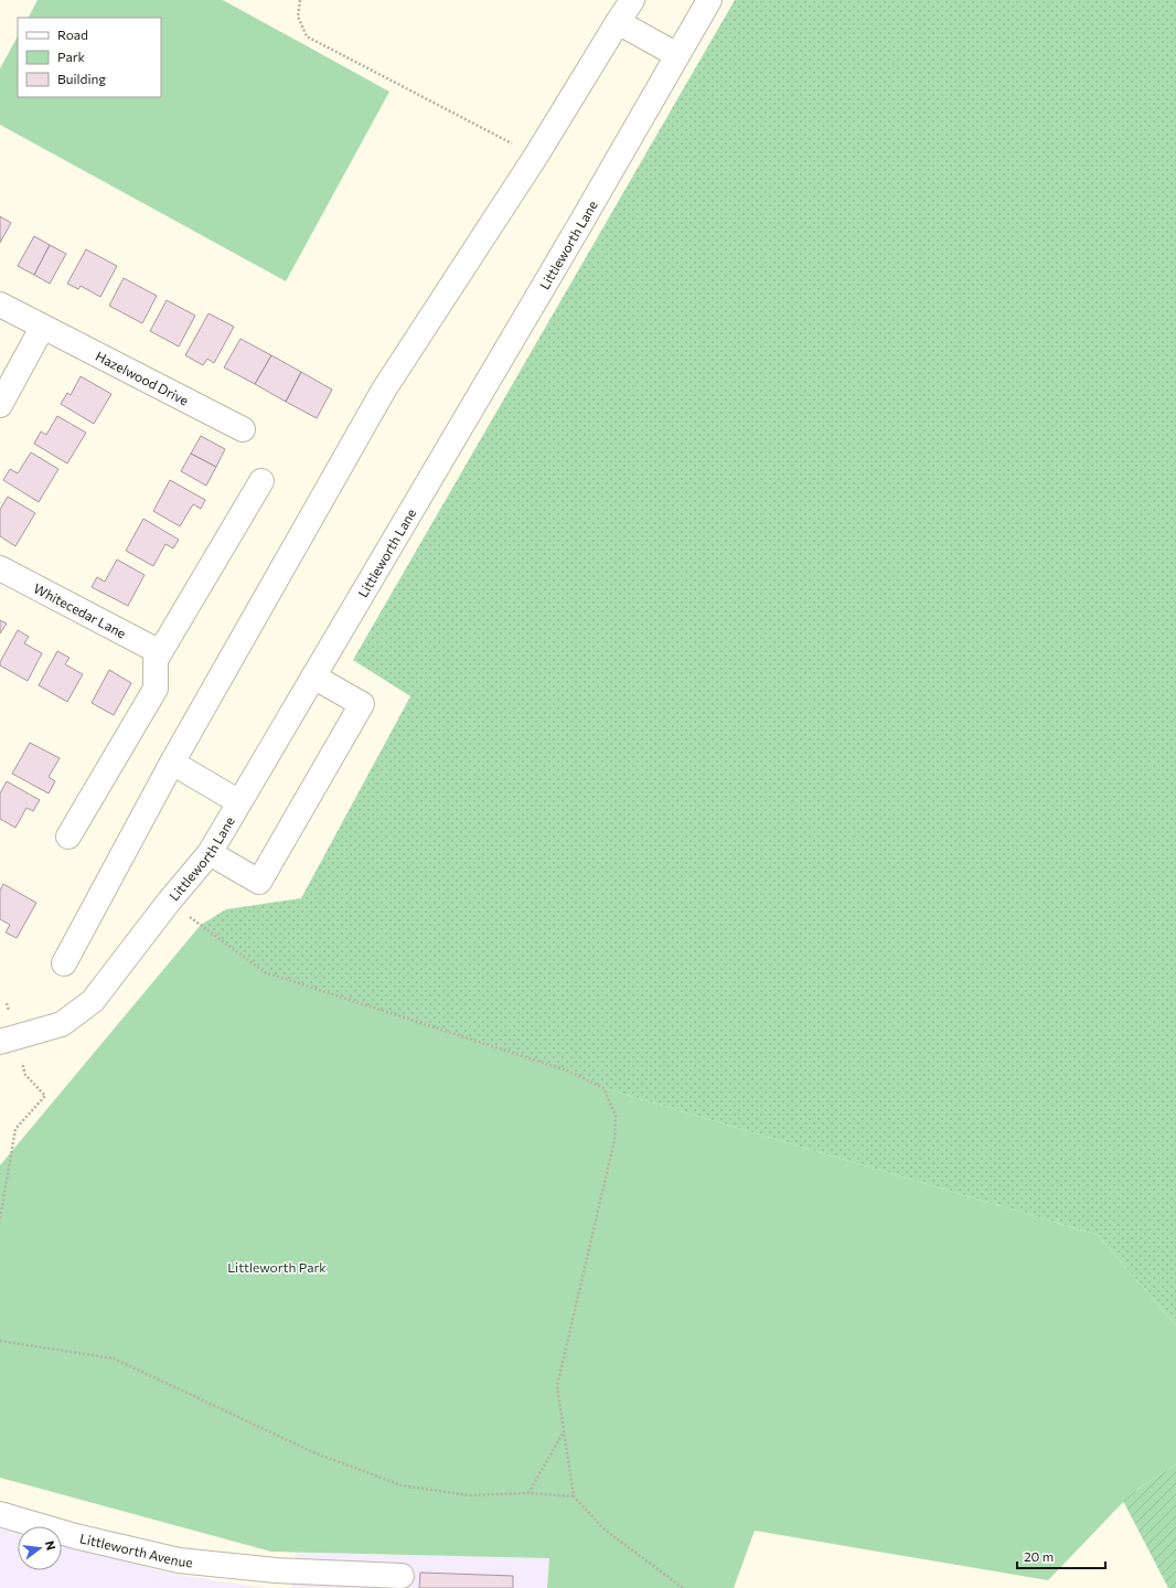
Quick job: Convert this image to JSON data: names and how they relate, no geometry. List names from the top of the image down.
{
  "streets": {
    "street": [
      "Littleworth Lane",
      "Hazelwood Drive",
      "Whitecedar Lane",
      "Littleworth Avenue"
    ]
  },
  "parks": ["Littleworth Park"],
  "legend": ["Road", "Park", "Building"],
  "scale_bar": "20 m",
  "north": "right"
}
